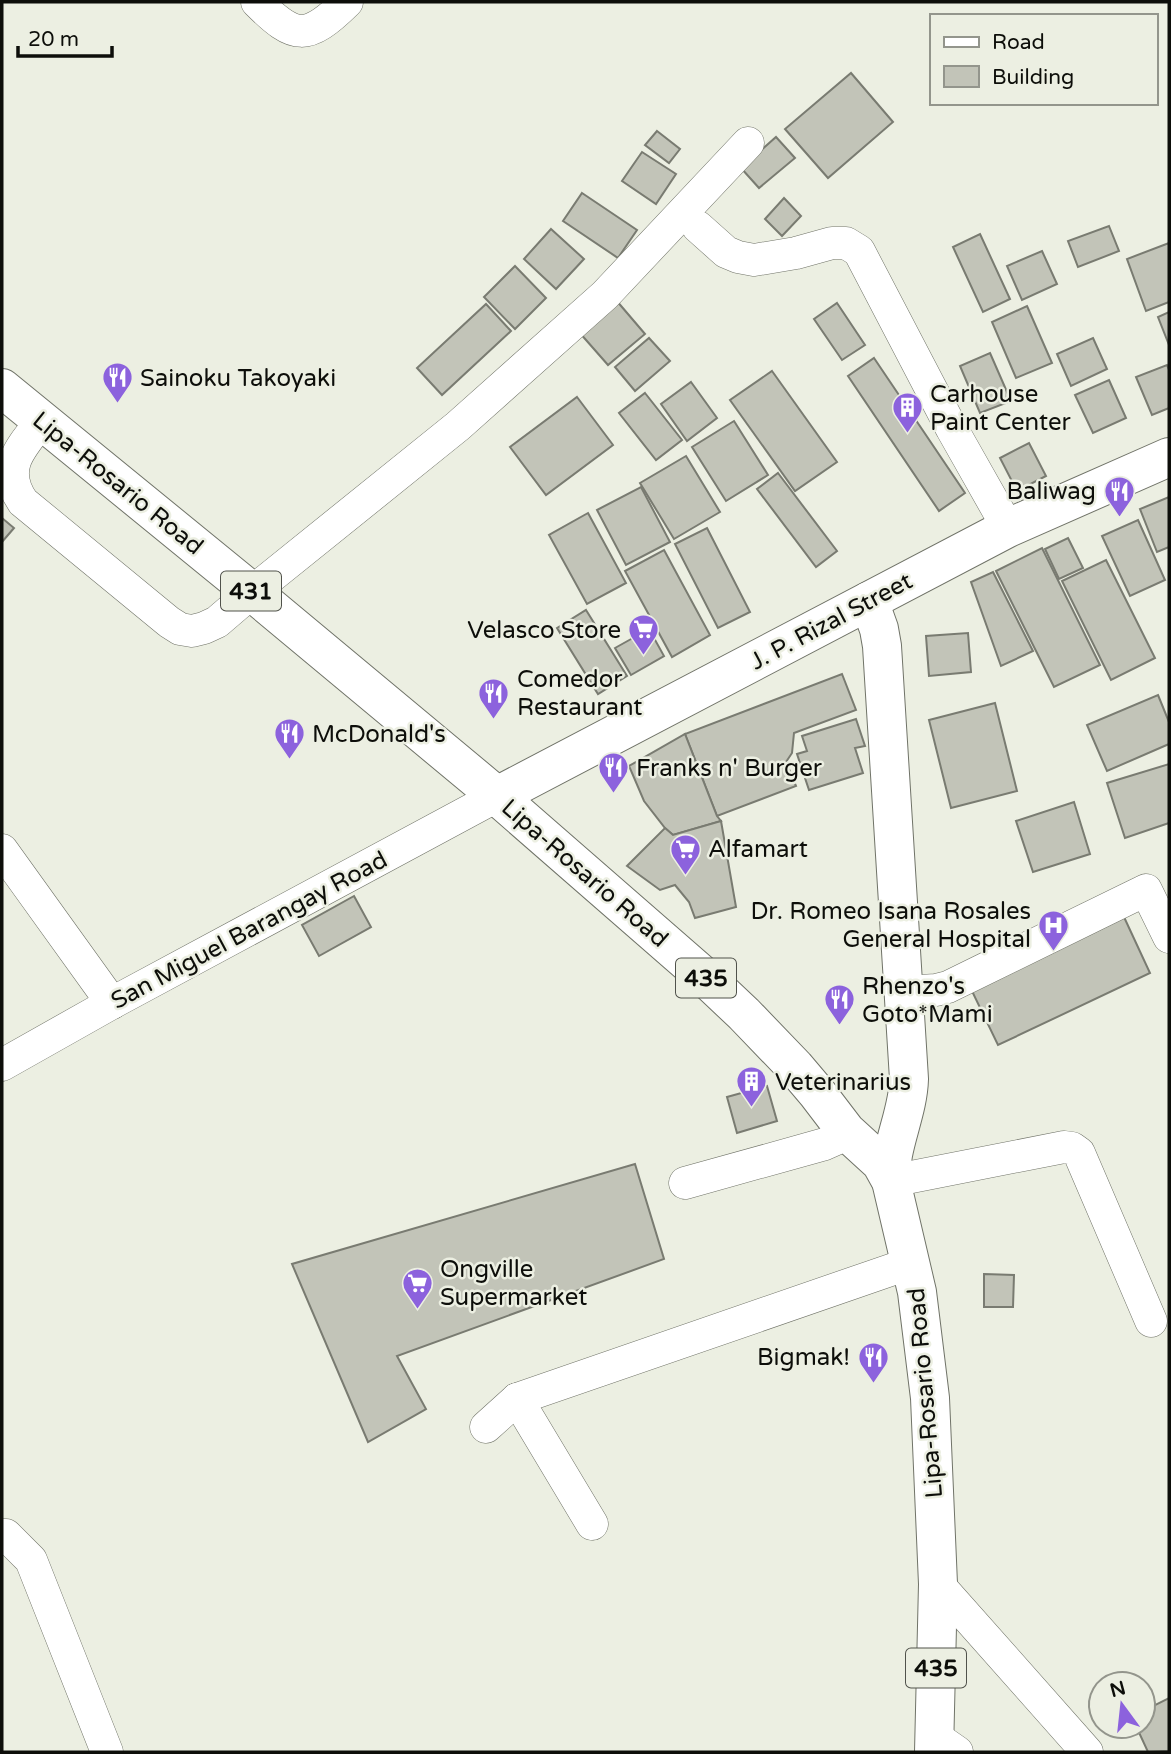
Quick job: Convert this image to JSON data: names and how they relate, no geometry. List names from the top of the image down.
{
  "streets": {
    "main road": [
      "Lipa-Rosario Road",
      "431",
      "J. P. Rizal Street",
      "435"
    ],
    "street": ["San Miguel Barangay Road"]
  },
  "crossings": [
    ["Lipa-Rosario Road", "J. P. Rizal Street"],
    ["Lipa-Rosario Road", "San Miguel Barangay Road"],
    ["Lipa-Rosario Road", "435"],
    ["J. P. Rizal Street", "San Miguel Barangay Road"],
    ["J. P. Rizal Street", "435"]
  ],
  "places": {
    "restaurant": [
      "Sainoku Takoyaki",
      "Baliwag",
      "Comedor Restaurant",
      "McDonald's",
      "Franks n' Burger",
      "Rhenzo's Goto*Mami",
      "Bigmak!"
    ],
    "building": ["Carhouse Paint Center", "Veterinarius"],
    "supermarket": ["Velasco Store", "Alfamart", "Ongville Supermarket"],
    "hospital": ["Dr. Romeo Isana Rosales General Hospital"]
  },
  "legend": ["Road", "Building"],
  "scale_bar": "20 m",
  "north": "top"
}
